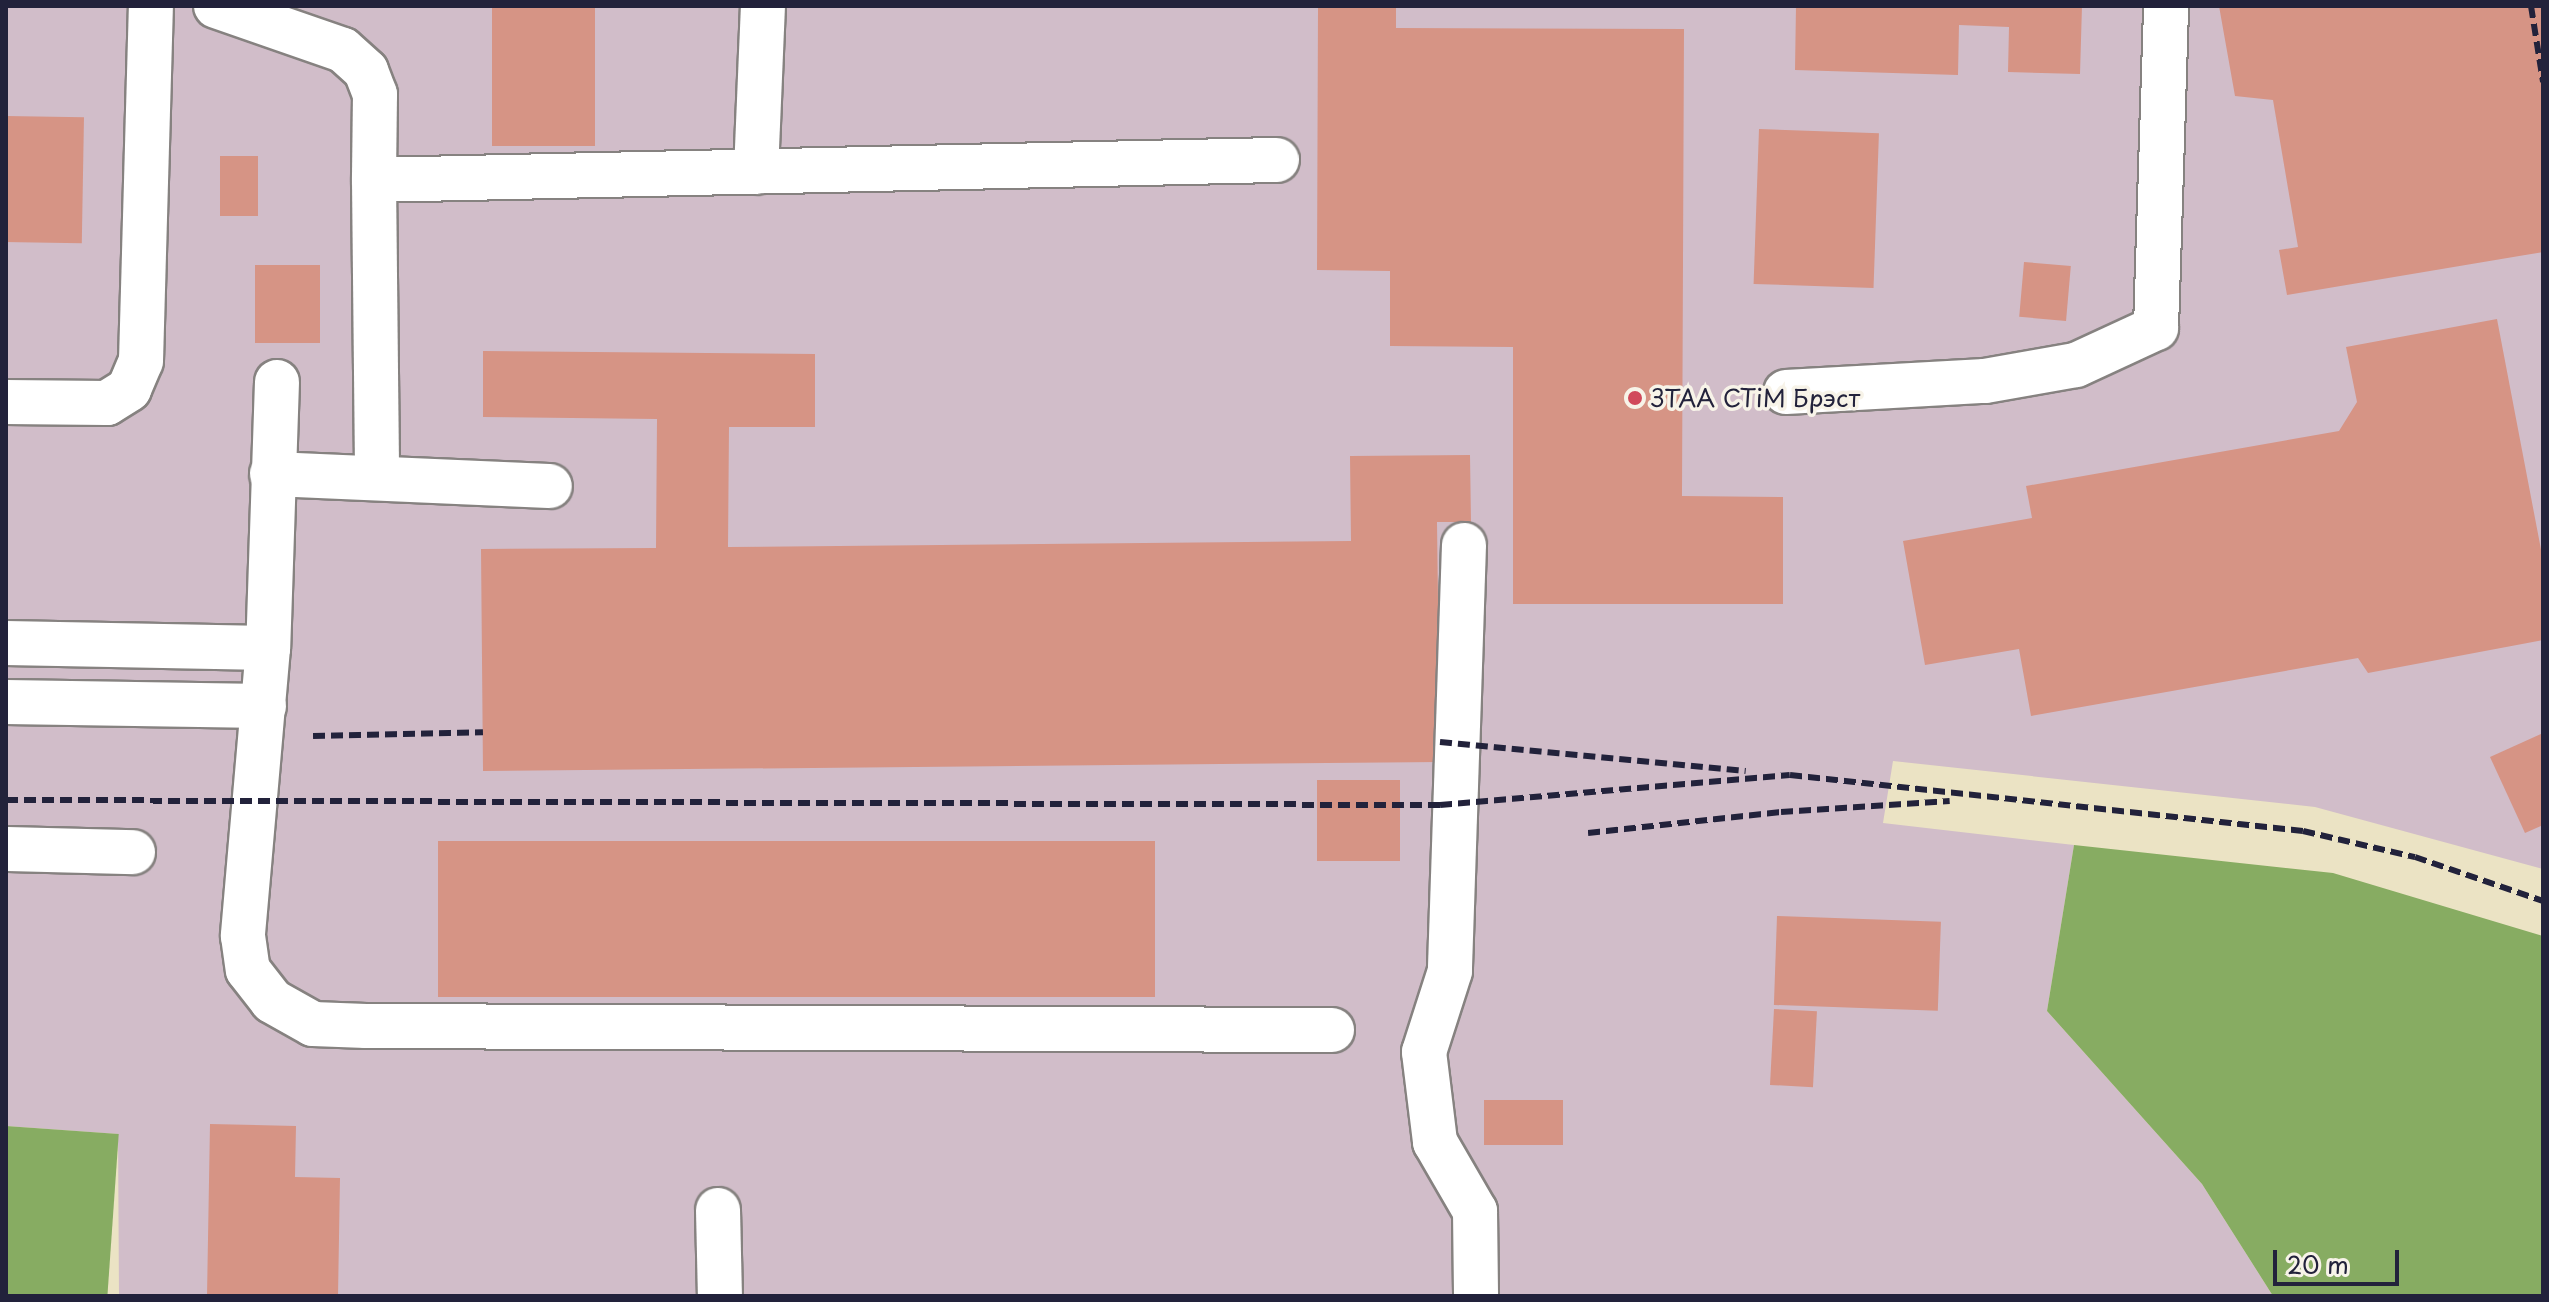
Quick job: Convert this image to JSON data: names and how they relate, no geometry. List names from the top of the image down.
{
  "places": ["ЗТАА СТіМ Брэст"],
  "scale_bar": "20 m"
}
